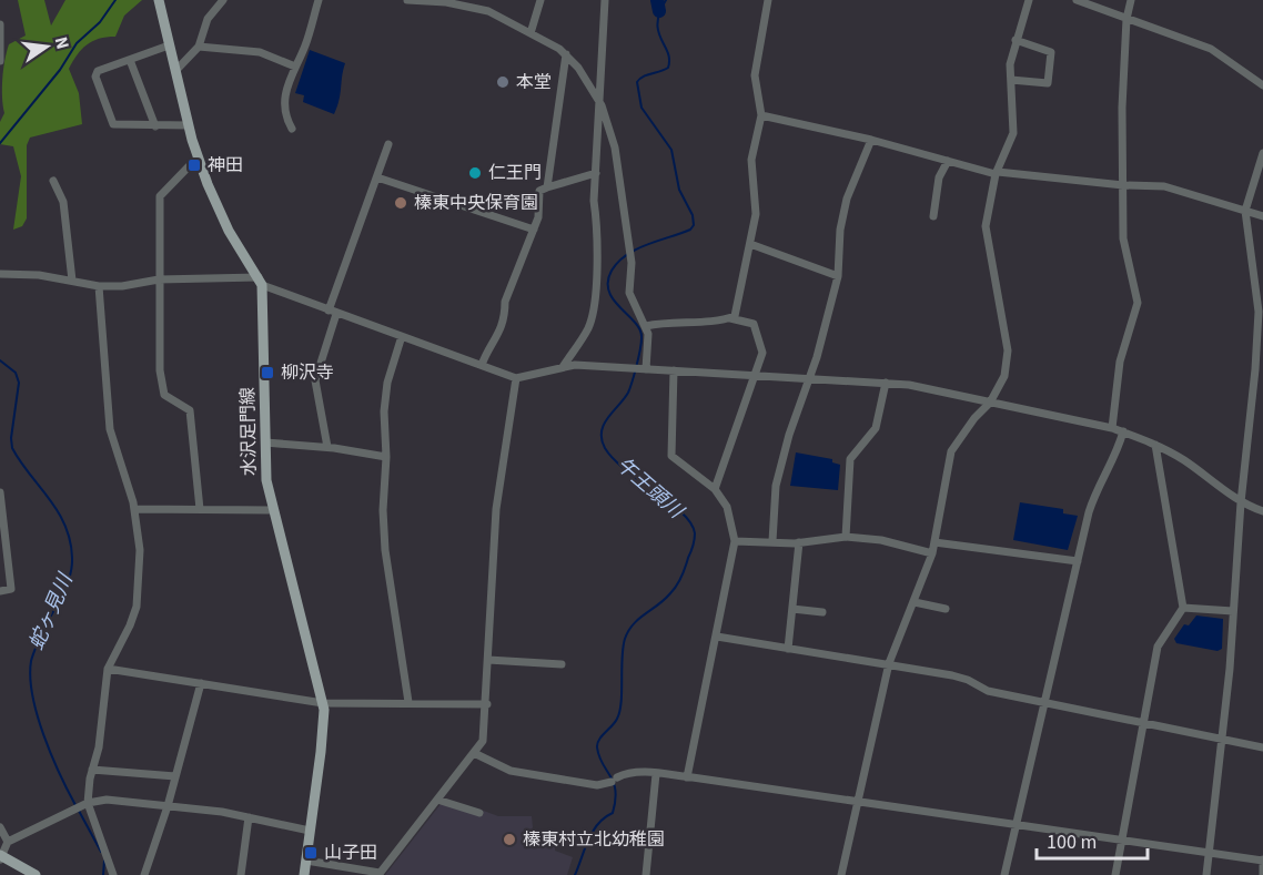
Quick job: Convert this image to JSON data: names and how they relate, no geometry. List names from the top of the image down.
{
  "streets": {
    "main road": ["水沢足門線"]
  },
  "water": ["午王頭川", "蛇ヶ見川"],
  "places": {
    "other": [
      "本堂",
      "仁王門",
      "榛東中央保育園",
      "榛東村立北幼稚園"
    ],
    "transit": ["神田", "柳沢寺", "山子田"]
  },
  "scale_bar": "100 m",
  "north": "right"
}
